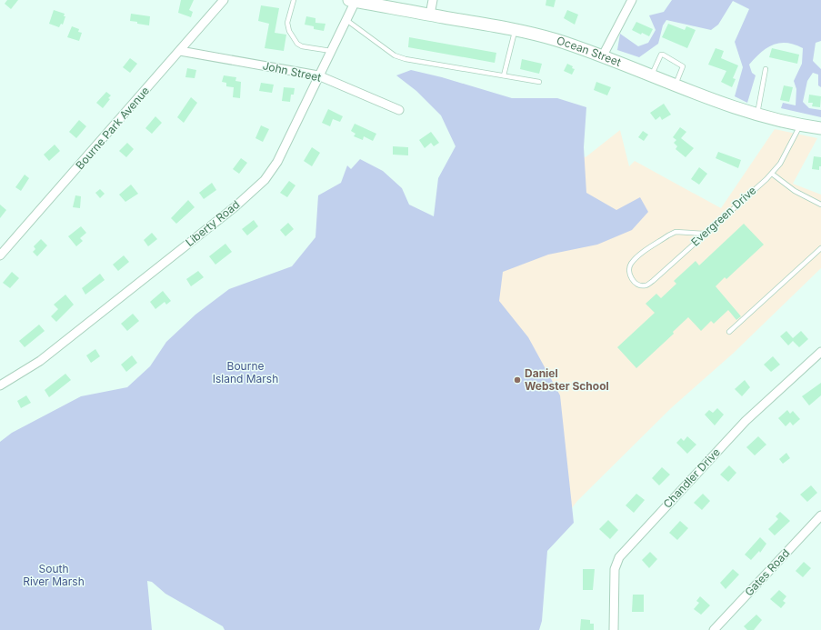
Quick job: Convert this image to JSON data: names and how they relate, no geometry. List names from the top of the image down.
{
  "streets": {
    "main road": ["Ocean Street"],
    "street": [
      "John Street",
      "Bourne Park Avenue",
      "Liberty Road",
      "Chandler Drive",
      "Gates Road"
    ],
    "lane": ["Evergreen Drive"]
  },
  "crossings": [
    ["Ocean Street", "Evergreen Drive"],
    ["Ocean Street", "Liberty Road"],
    ["John Street", "Bourne Park Avenue"],
    ["John Street", "Liberty Road"]
  ],
  "parks": ["Bourne Island Marsh", "South River Marsh"],
  "places": ["Daniel Webster School"]
}
